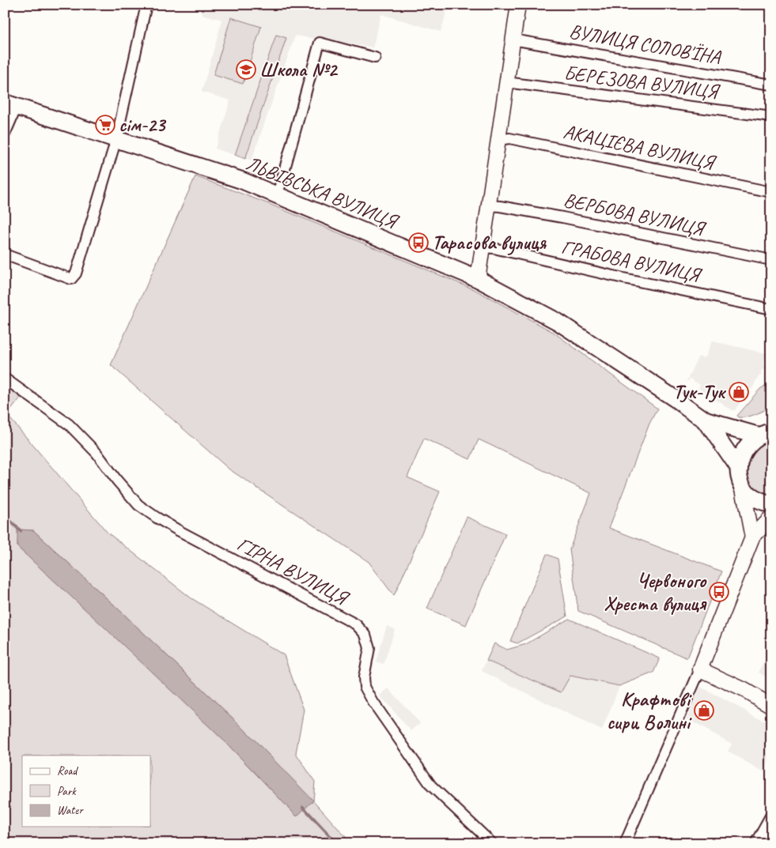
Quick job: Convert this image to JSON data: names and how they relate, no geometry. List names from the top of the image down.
{
  "streets": {
    "main road": ["ЛЬВІВСЬКА ВУЛИЦЯ"],
    "street": [
      "ВУЛИЦЯ СОЛОВ'ЇНА",
      "БЕРЕЗОВА ВУЛИЦЯ",
      "АКАЦІЄВА ВУЛИЦЯ",
      "ВЕРБОВА ВУЛИЦЯ",
      "ГРАБОВА ВУЛИЦЯ",
      "ГІРНА ВУЛИЦЯ"
    ]
  },
  "places": {
    "school or university": ["Школа №2"],
    "supermarket": ["сім-23"],
    "bus stop": ["Тарасова вулиця", "Червоного Хреста вулиця"],
    "shop": ["Тук-Тук", "Крафтові сири Волині"]
  },
  "legend": ["Road", "Park", "Water"]
}
